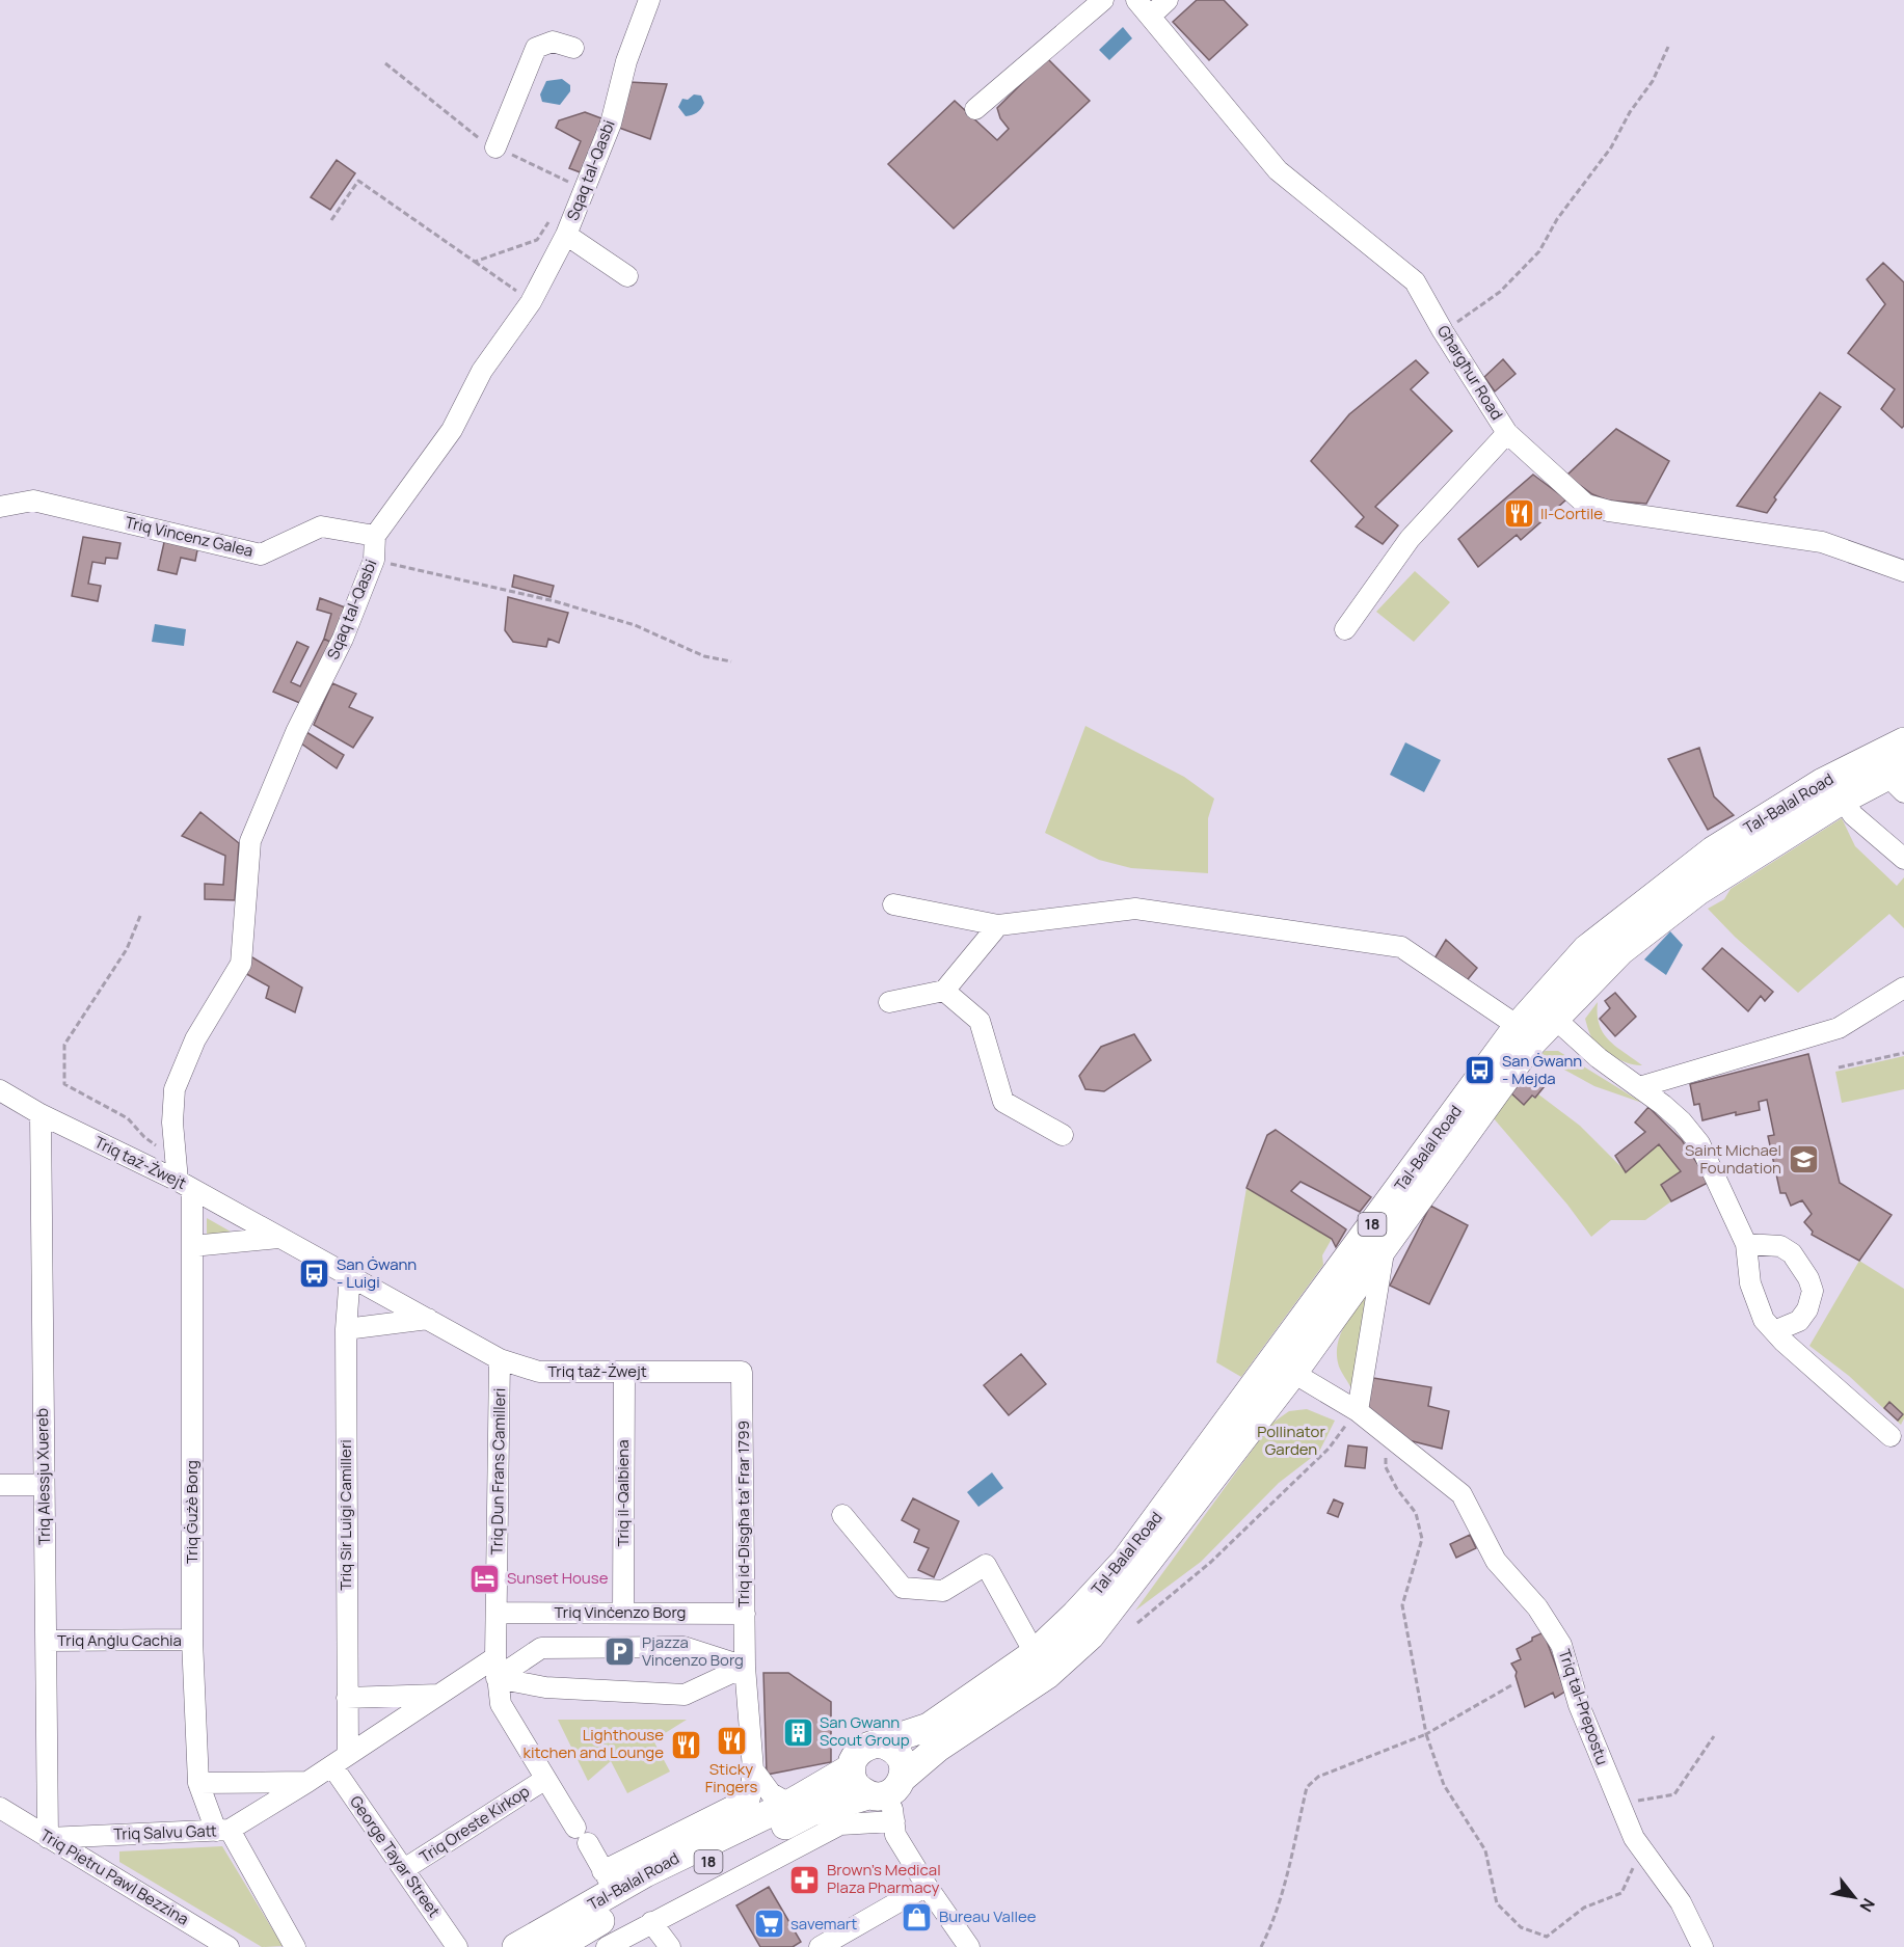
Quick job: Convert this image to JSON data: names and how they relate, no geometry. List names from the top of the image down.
{
  "streets": {
    "highway": ["Tal-Balal Road", "18"],
    "street": [
      "Sqaq tal-Qasbi",
      "Għargħur Road",
      "Triq Vincenz Galea",
      "Triq taż-Żwejt",
      "Triq Dun Frans Camilleri",
      "Triq Alessju Xuereb",
      "Triq il-Qalbiena",
      "Triq Ġużè Borg",
      "Triq id-Disgħa ta' Frar 1799",
      "Triq Sir Luigi Camilleri",
      "Triq Vinċenzo Borg",
      "Triq Anġlu Cachia",
      "Triq tal-Prepostu",
      "Triq Oreste Kirkop",
      "Triq Salvu Gatt",
      "George Tayar Street",
      "Triq Pietru Pawl Bezzina"
    ]
  },
  "crossings": [
    ["Sqaq tal-Qasbi", "Triq Vincenz Galea"],
    ["Sqaq tal-Qasbi", "Triq taż-Żwejt"],
    ["Sqaq tal-Qasbi", "Triq Ġużè Borg"],
    ["Tal-Balal Road", "Triq Dun Frans Camilleri"],
    ["Tal-Balal Road", "Triq id-Disgħa ta' Frar 1799"],
    ["Tal-Balal Road", "Triq tal-Prepostu"],
    ["Triq taż-Żwejt", "Triq Dun Frans Camilleri"],
    ["Triq taż-Żwejt", "Triq Alessju Xuereb"],
    ["Triq taż-Żwejt", "Triq il-Qalbiena"],
    ["Triq taż-Żwejt", "Triq Ġużè Borg"],
    ["Triq taż-Żwejt", "Triq id-Disgħa ta' Frar 1799"],
    ["Triq taż-Żwejt", "Triq Sir Luigi Camilleri"],
    ["Triq Dun Frans Camilleri", "Triq Vinċenzo Borg"],
    ["Triq Dun Frans Camilleri", "Triq Oreste Kirkop"],
    ["Triq Dun Frans Camilleri", "Triq Salvu Gatt"],
    ["Triq Alessju Xuereb", "Triq Anġlu Cachia"],
    ["Triq Alessju Xuereb", "Triq Salvu Gatt"],
    ["Triq Alessju Xuereb", "Triq Pietru Pawl Bezzina"],
    ["Triq il-Qalbiena", "Triq Vinċenzo Borg"],
    ["Triq Ġużè Borg", "Triq Anġlu Cachia"],
    ["Triq Ġużè Borg", "Triq Salvu Gatt"],
    ["Triq id-Disgħa ta' Frar 1799", "Triq Vinċenzo Borg"],
    ["Triq id-Disgħa ta' Frar 1799", "Triq Salvu Gatt"],
    ["Triq Sir Luigi Camilleri", "Triq Salvu Gatt"],
    ["Triq Sir Luigi Camilleri", "George Tayar Street"],
    ["Triq Oreste Kirkop", "George Tayar Street"],
    ["Triq Salvu Gatt", "George Tayar Street"],
    ["Triq Salvu Gatt", "Triq Pietru Pawl Bezzina"]
  ],
  "parks": ["Pollinator Garden"],
  "places": {
    "restaurant": ["Il-Cortile", "Sticky Fingers", "Lighthouse kitchen and Lounge"],
    "bus stop": ["San Ġwann - Mejda", "San Ġwann - Luigi"],
    "school or university": ["Saint Michael Foundation"],
    "hotel": ["Sunset House"],
    "parking": ["Pjazza Vincenzo Borg"],
    "building": ["San Gwann Scout Group"],
    "pharmacy": ["Brown’s Medical Plaza Pharmacy"],
    "shop": ["Bureau Vallee"],
    "supermarket": ["savemart"]
  },
  "north": "bottom right"
}
